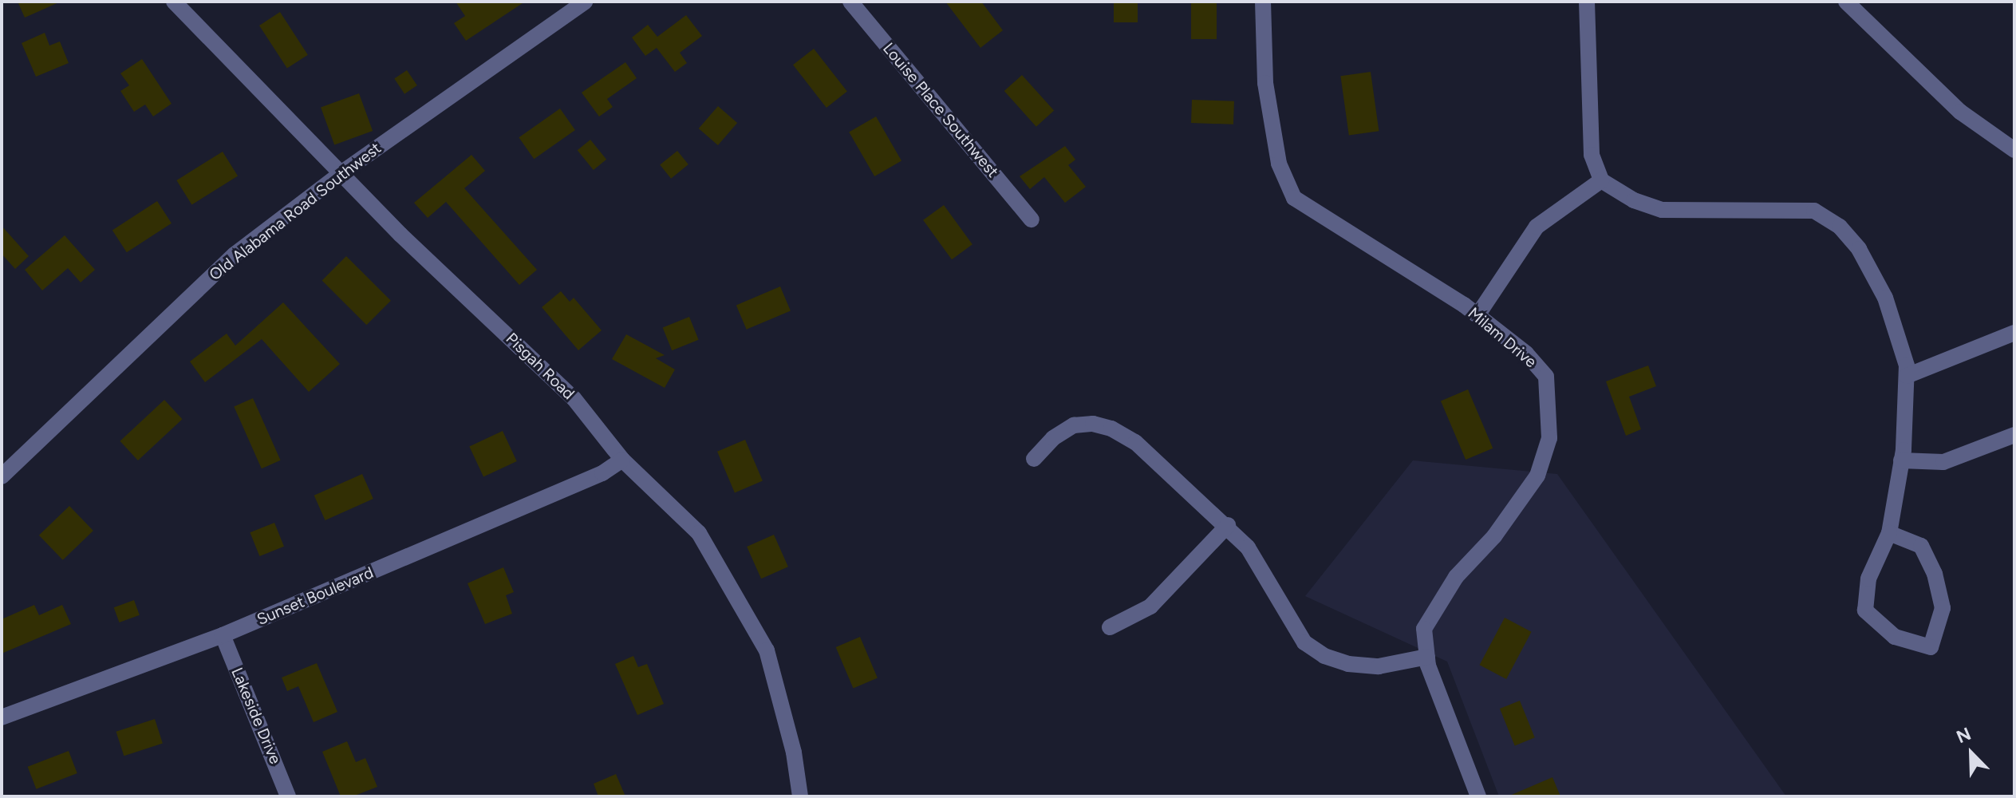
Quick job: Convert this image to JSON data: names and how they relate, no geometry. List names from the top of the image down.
{
  "streets": {
    "street": [
      "Louise Place Southwest",
      "Old Alabama Road Southwest",
      "Milam Drive",
      "Pisgah Road",
      "Sunset Boulevard",
      "Lakeside Drive"
    ]
  },
  "crossings": [
    ["Old Alabama Road Southwest", "Pisgah Road"],
    ["Pisgah Road", "Sunset Boulevard"],
    ["Sunset Boulevard", "Lakeside Drive"]
  ],
  "north": "top left"
}
